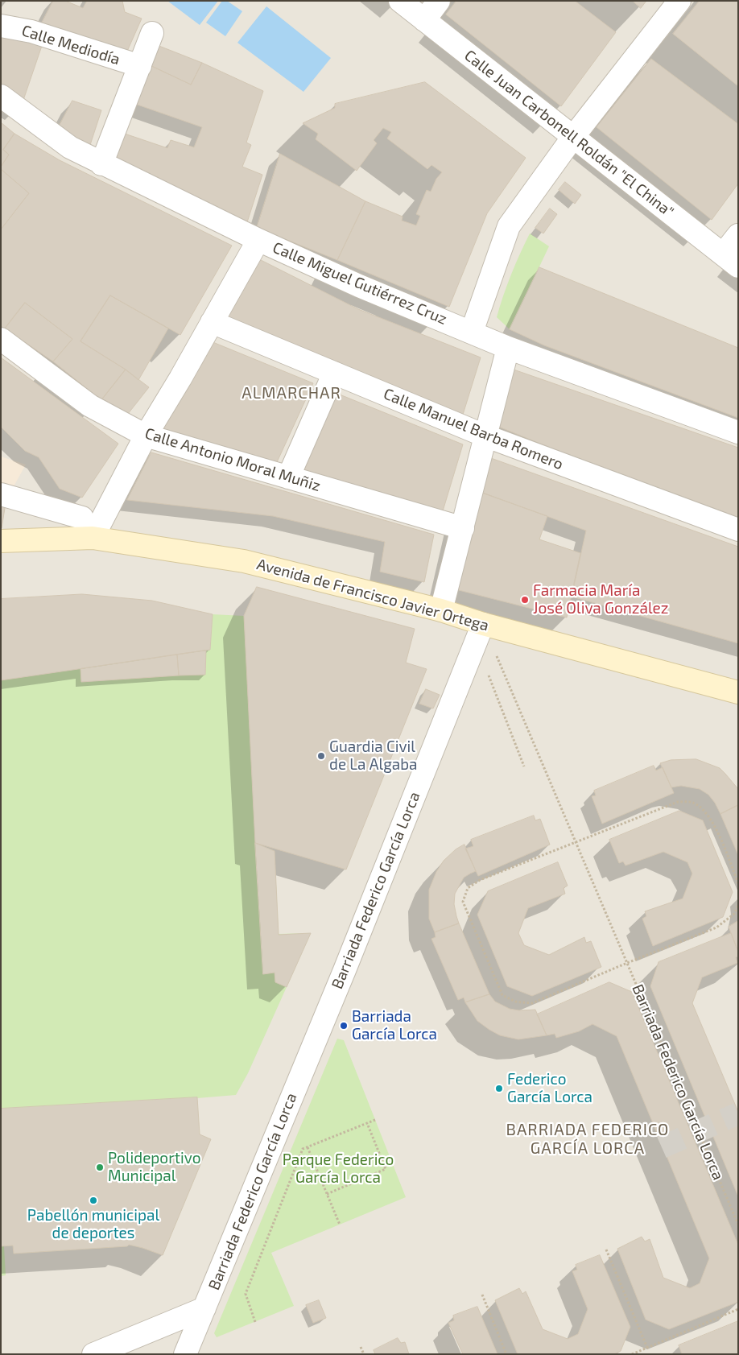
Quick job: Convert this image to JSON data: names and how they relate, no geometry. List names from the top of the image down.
{
  "streets": {
    "street": [
      "Calle Mediodía",
      "Calle Juan Carbonell Roldán \"El China\"",
      "Calle Miguel Gutiérrez Cruz",
      "Calle Manuel Barba Romero",
      "Calle Antonio Moral Muñiz",
      "Avenida de Francisco Javier Ortega",
      "Barriada Federico García Lorca"
    ]
  },
  "crossings": [
    ["Calle Mediodía", "Calle Miguel Gutiérrez Cruz"],
    ["Avenida de Francisco Javier Ortega", "Barriada Federico García Lorca"]
  ],
  "districts": ["ALMARCHAR", "BARRIADA FEDERICO GARCÍA LORCA"],
  "parks": ["Parque Federico García Lorca"],
  "places": [
    "Farmacia María José Oliva González",
    "Guardia Civil de La Algaba",
    "Barriada García Lorca",
    "Federico García Lorca",
    "Polideportivo Municipal",
    "Pabellón municipal de deportes"
  ]
}
